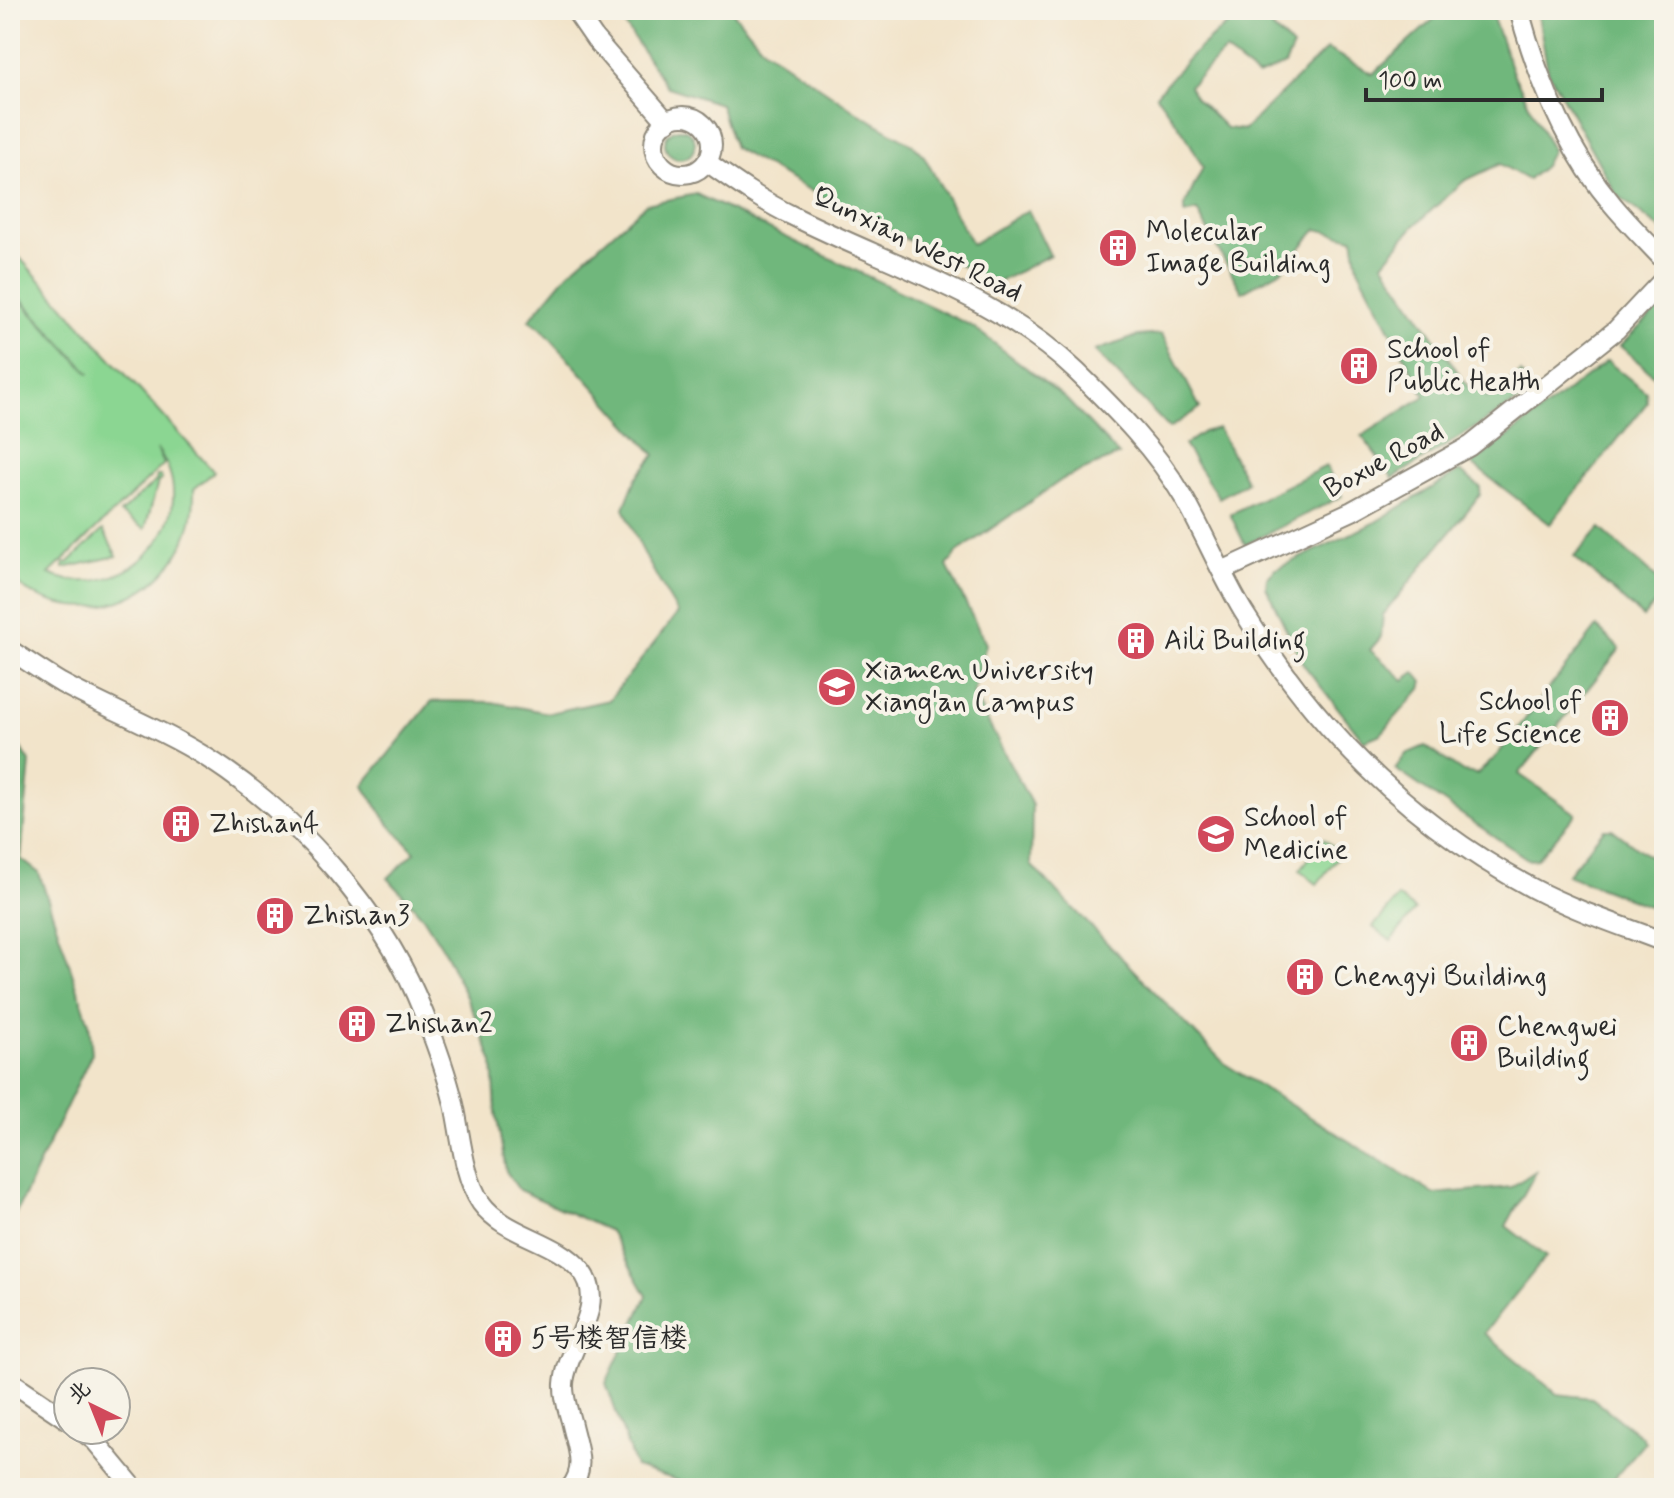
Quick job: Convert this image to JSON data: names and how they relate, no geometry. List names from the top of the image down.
{
  "streets": {
    "street": ["Qunxian West Road", "Boxue Road"]
  },
  "crossings": [
    ["Qunxian West Road", "Boxue Road"]
  ],
  "places": {
    "building": [
      "Molecular Image Building",
      "School of Public Health",
      "Aili Building",
      "School of Life Science",
      "Zhishan4",
      "Zhishan3",
      "Chengyi Building",
      "Zhishan2",
      "Chengwei Building",
      "5号楼智信楼"
    ],
    "school or university": ["Xiamen University Xiang'an Campus", "School of Medicine"]
  },
  "scale_bar": "100 m",
  "north": "top left"
}
